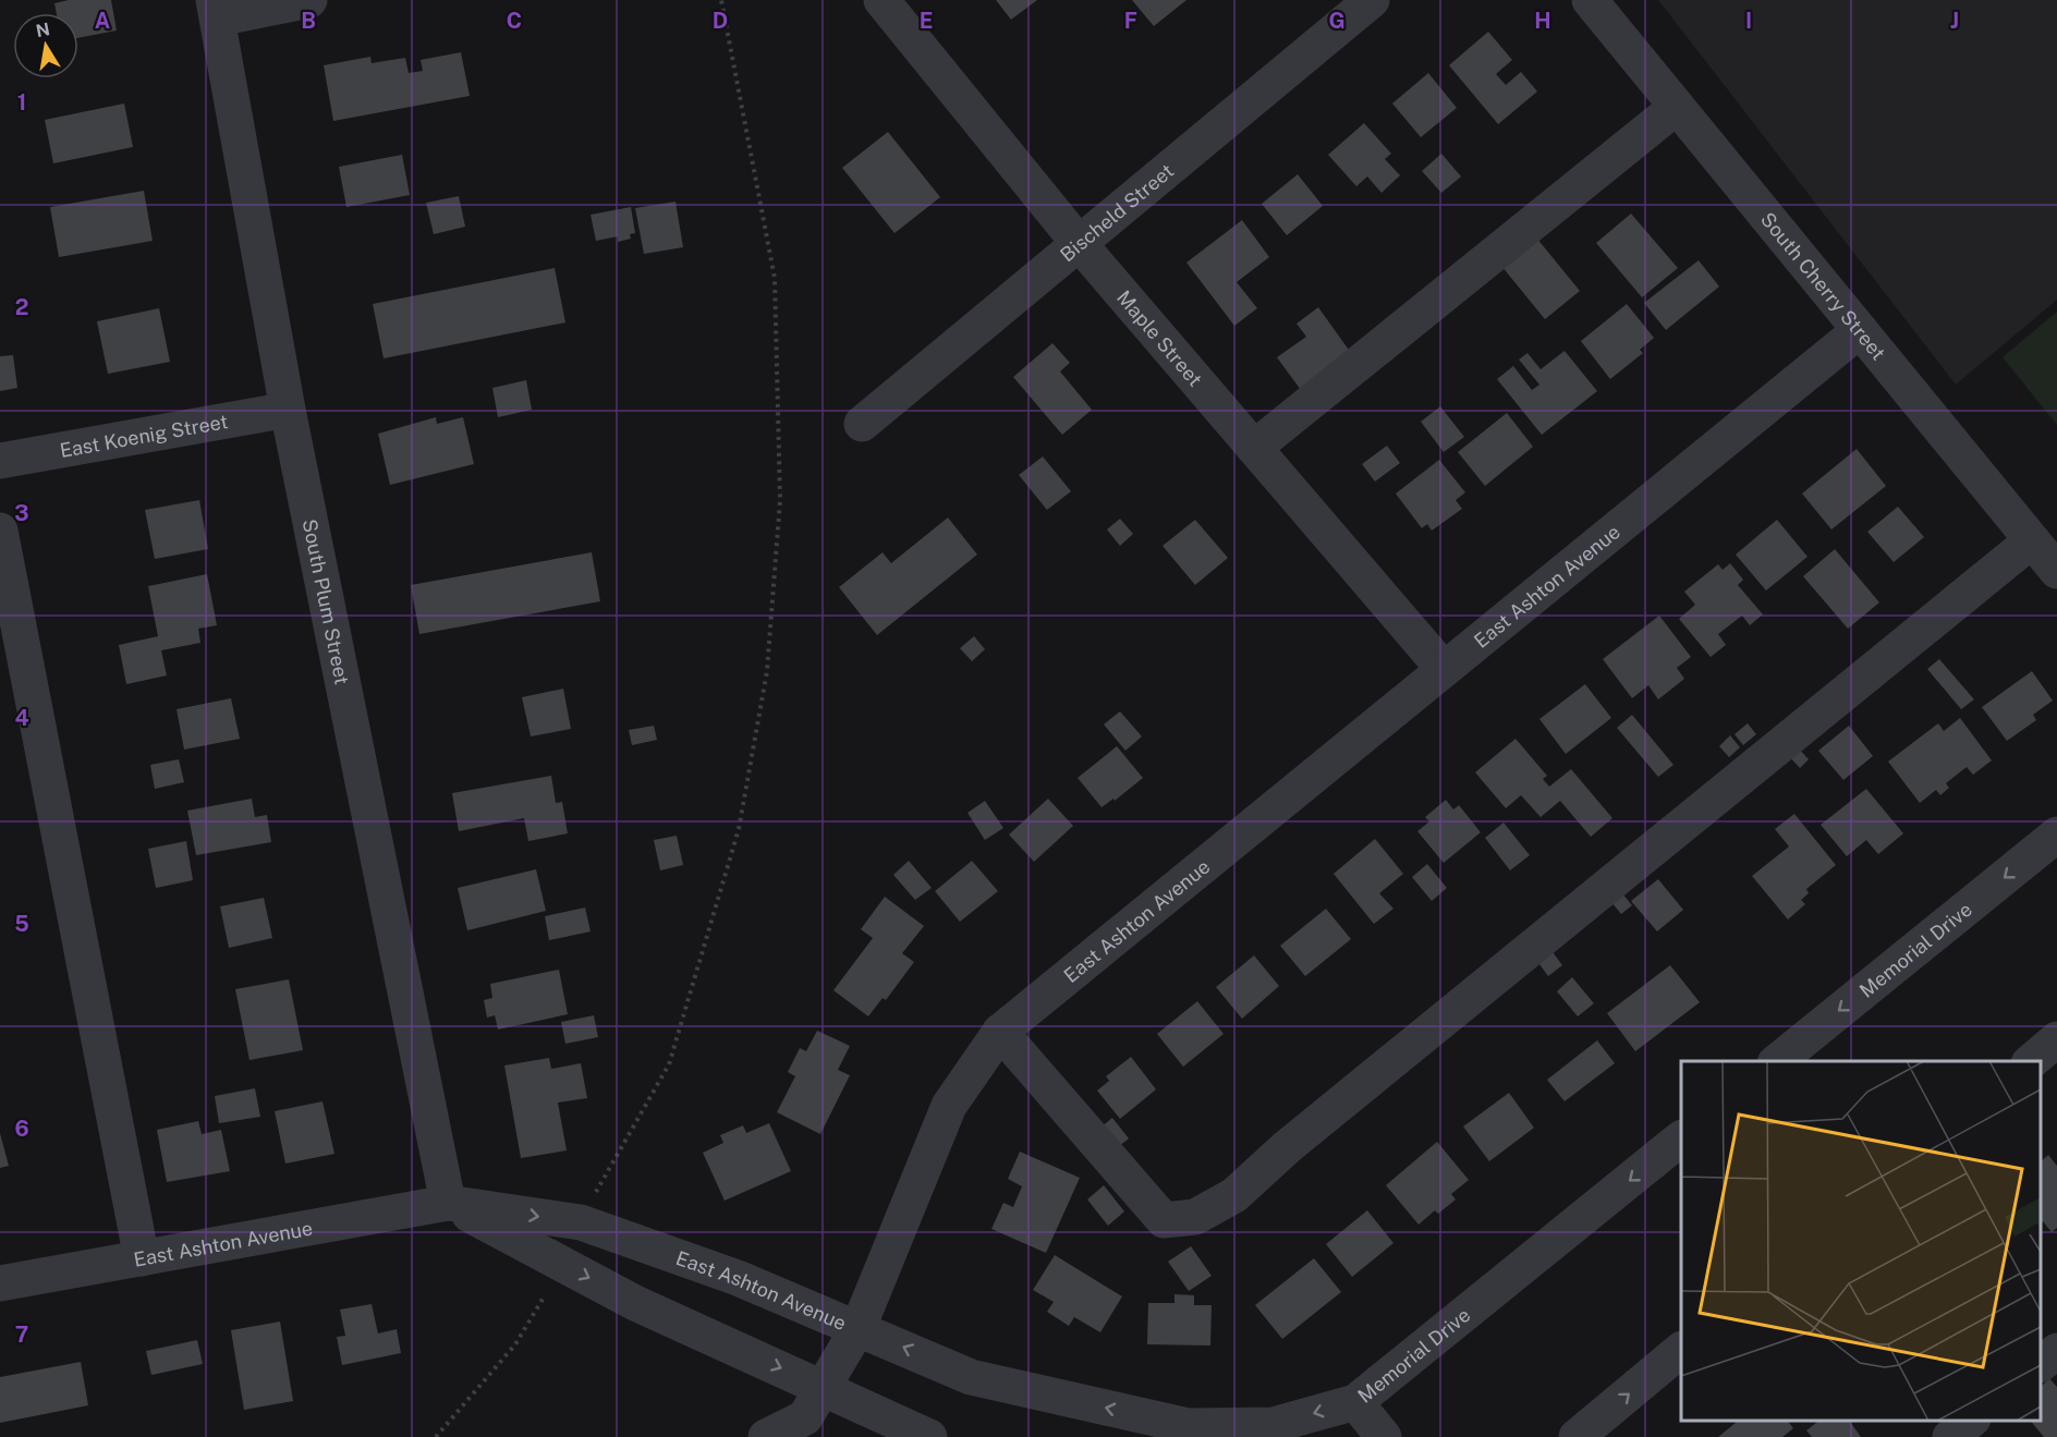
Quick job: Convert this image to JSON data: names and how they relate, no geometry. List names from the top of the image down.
{
  "streets": {
    "street": [
      "Bischeld Street",
      "South Cherry Street",
      "Maple Street",
      "East Koenig Street",
      "East Ashton Avenue",
      "South Plum Street",
      "Memorial Drive"
    ]
  },
  "crossings": [
    ["Bischeld Street", "Maple Street"],
    ["South Cherry Street", "East Ashton Avenue"],
    ["Maple Street", "East Ashton Avenue"],
    ["East Koenig Street", "South Plum Street"],
    ["East Ashton Avenue", "South Plum Street"],
    ["East Ashton Avenue", "Memorial Drive"]
  ],
  "one_way": ["Memorial Drive"],
  "north": "top",
  "grid": {
    "columns": [
      "A",
      "B",
      "C",
      "D",
      "E",
      "F",
      "G",
      "H",
      "I",
      "J"
    ],
    "rows": [
      "1",
      "2",
      "3",
      "4",
      "5",
      "6",
      "7"
    ]
  }
}
